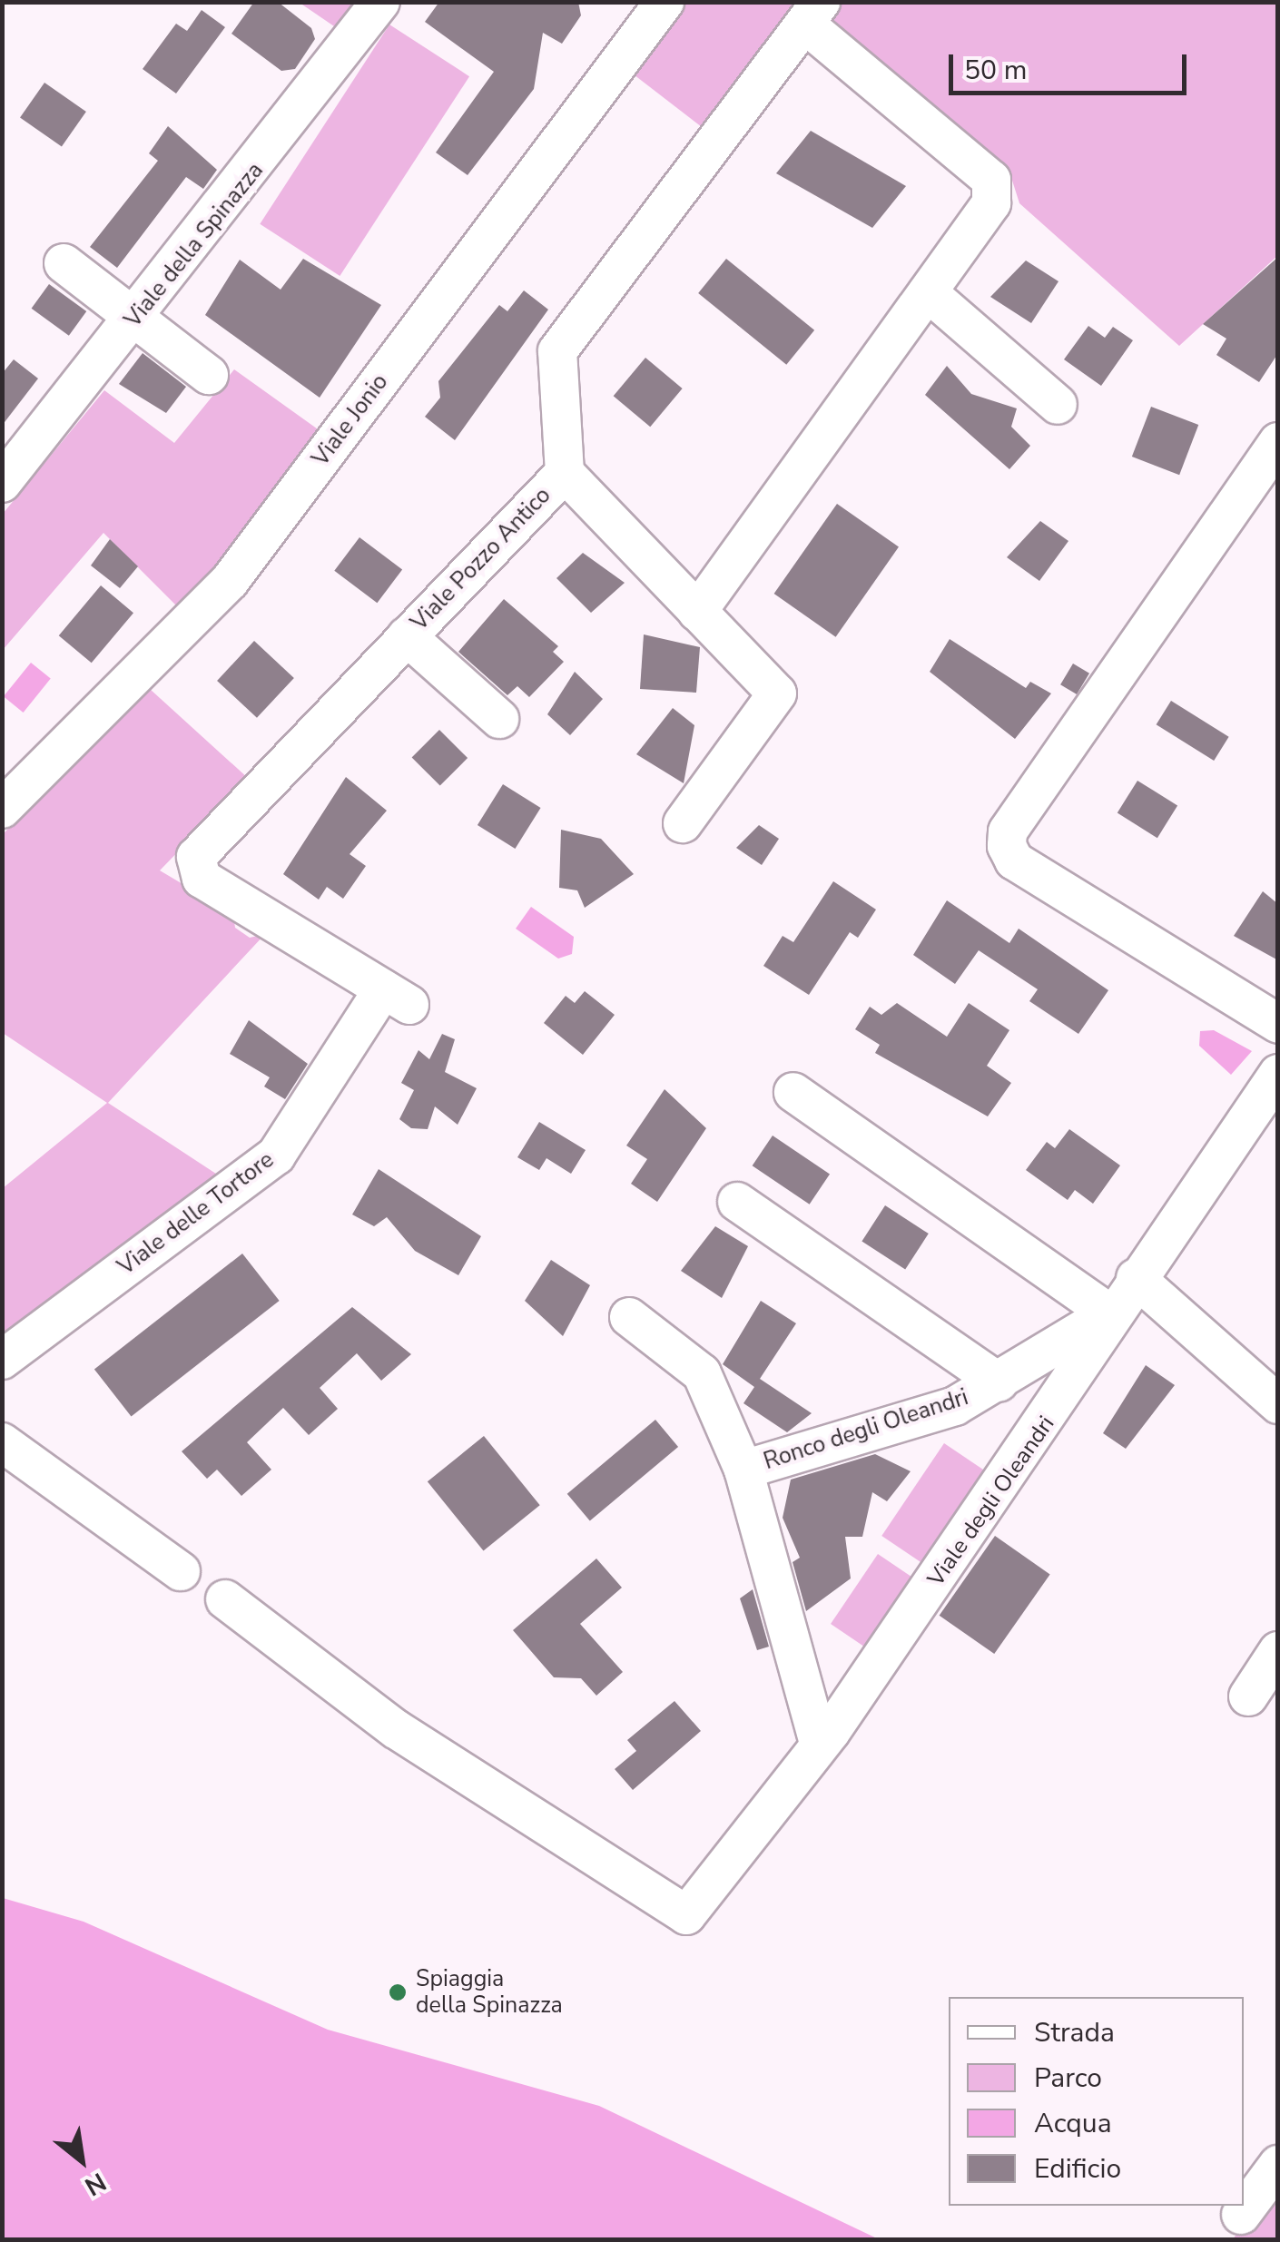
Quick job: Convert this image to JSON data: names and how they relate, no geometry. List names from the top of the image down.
{
  "streets": {
    "street": [
      "Viale della Spinazza",
      "Viale Jonio",
      "Viale Pozzo Antico",
      "Viale delle Tortore",
      "Ronco degli Oleandri",
      "Viale degli Oleandri"
    ]
  },
  "crossings": [
    ["Viale Pozzo Antico", "Viale delle Tortore"],
    ["Ronco degli Oleandri", "Viale degli Oleandri"]
  ],
  "places": ["Spiaggia della Spinazza"],
  "legend": [
    "Strada",
    "Parco",
    "Acqua",
    "Edificio"
  ],
  "scale_bar": "50 m",
  "north": "bottom right"
}
